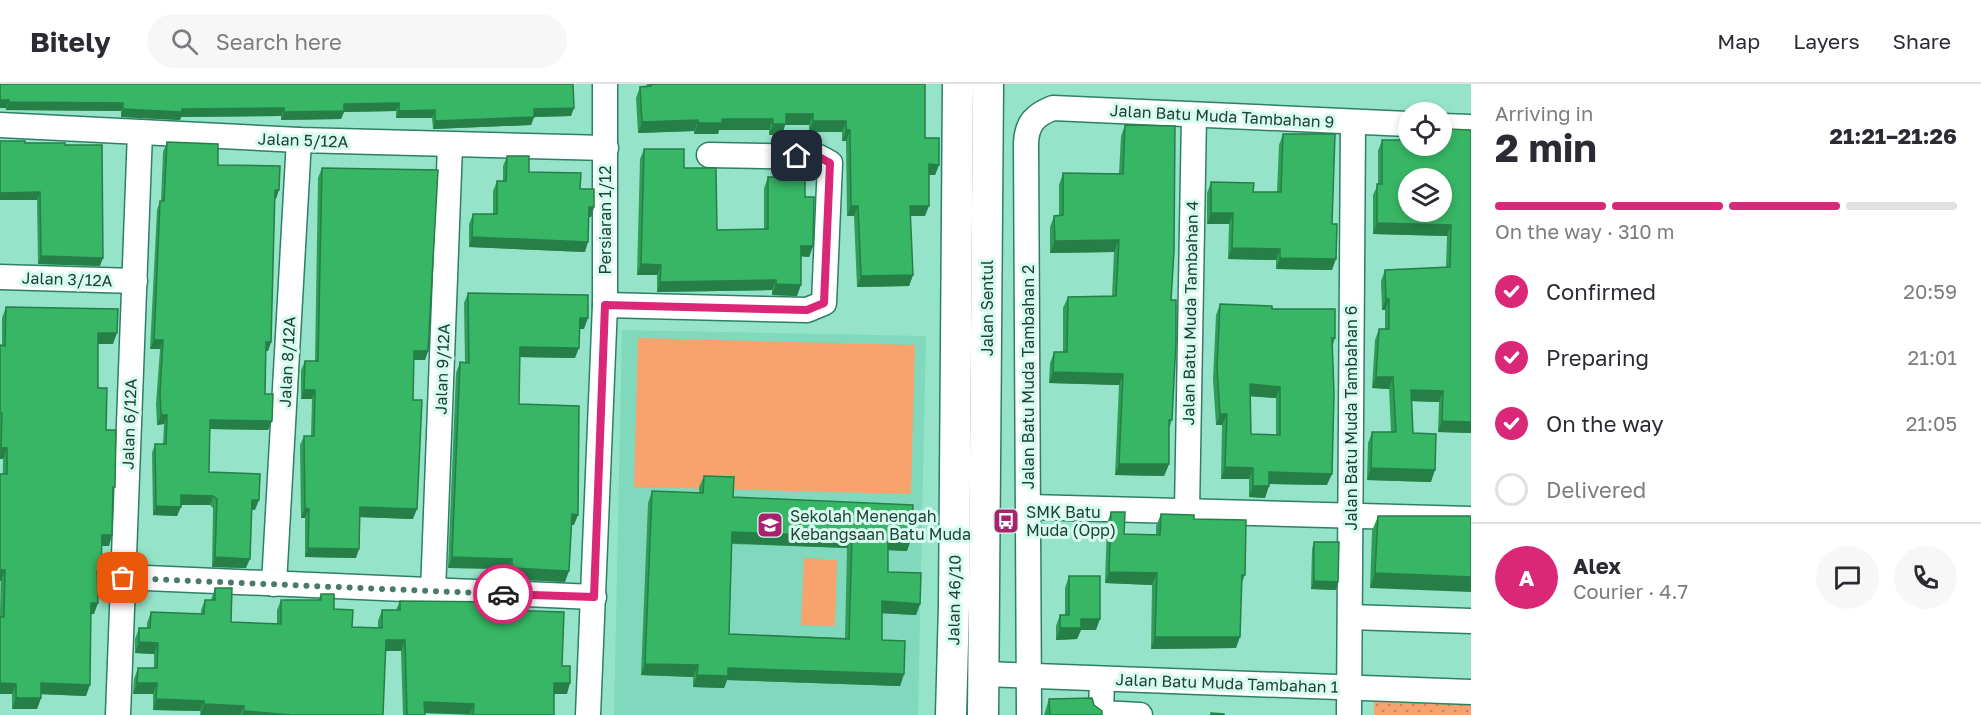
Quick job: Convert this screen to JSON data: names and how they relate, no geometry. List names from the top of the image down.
{
  "streets": {
    "main road": ["Jalan Sentul", "Jalan 46/10"],
    "street": [
      "Jalan Batu Muda Tambahan 9",
      "Jalan 5/12A",
      "Persiaran 1/12",
      "Jalan 3/12A",
      "Jalan Batu Muda Tambahan 4",
      "Jalan 8/12A",
      "Jalan 9/12A",
      "Jalan Batu Muda Tambahan 2",
      "Jalan Batu Muda Tambahan 6",
      "Jalan 6/12A",
      "Jalan Batu Muda Tambahan 1"
    ]
  },
  "crossings": [
    ["Jalan Batu Muda Tambahan 9", "Jalan Batu Muda Tambahan 4"],
    ["Jalan Batu Muda Tambahan 9", "Jalan Batu Muda Tambahan 2"],
    ["Jalan Batu Muda Tambahan 9", "Jalan Batu Muda Tambahan 6"],
    ["Jalan 5/12A", "Persiaran 1/12"],
    ["Jalan 5/12A", "Jalan 8/12A"],
    ["Jalan 5/12A", "Jalan 9/12A"],
    ["Jalan 5/12A", "Jalan 6/12A"],
    ["Jalan 3/12A", "Jalan 6/12A"],
    ["Jalan Sentul", "Jalan 46/10"],
    ["Jalan Batu Muda Tambahan 2", "Jalan Batu Muda Tambahan 1"],
    ["Jalan Batu Muda Tambahan 6", "Jalan Batu Muda Tambahan 1"],
    ["Jalan 46/10", "Jalan Batu Muda Tambahan 1"]
  ],
  "places": {
    "bus stop": ["SMK Batu Muda (Opp)"],
    "school or university": ["Sekolah Menengah Kebangsaan Batu Muda"]
  },
  "page": {
    "header": "Bitely",
    "search": "Search here",
    "nav": ["Map", "Layers", "Share"],
    "heading": ["2 min", "Arriving in", "21:21–21:26"],
    "panel": ["Alex", "Courier · 4.7"],
    "bar": "On the way · 310 m",
    "list": [
      ["Confirmed", "20:59"],
      ["Preparing", "21:01"],
      ["On the way", "21:05"],
      "Delivered"
    ],
    "round": "A"
  }
}
